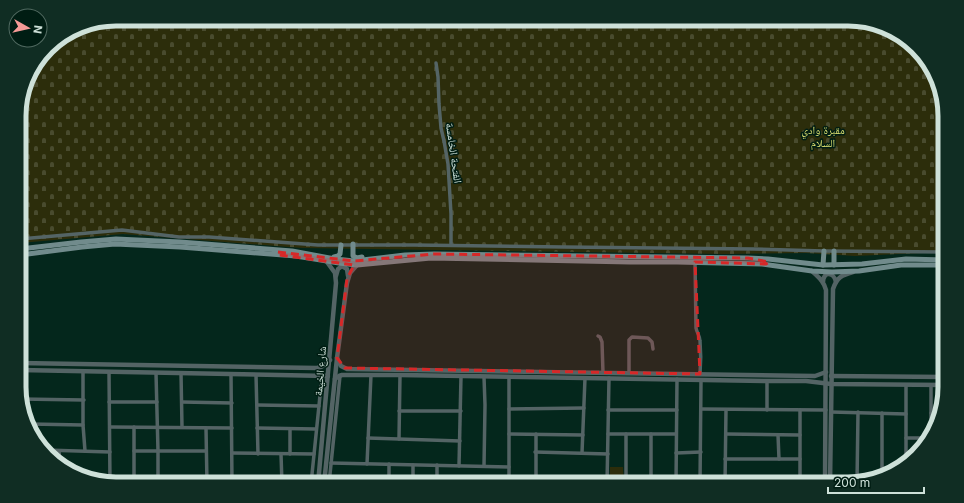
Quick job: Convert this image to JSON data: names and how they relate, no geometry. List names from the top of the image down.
{
  "streets": {
    "street": ["الفتحة الخامسة", "شارع الخيمة"]
  },
  "parks": ["مقبرة وادي السلام"],
  "scale_bar": "200 m",
  "north": "right"
}
